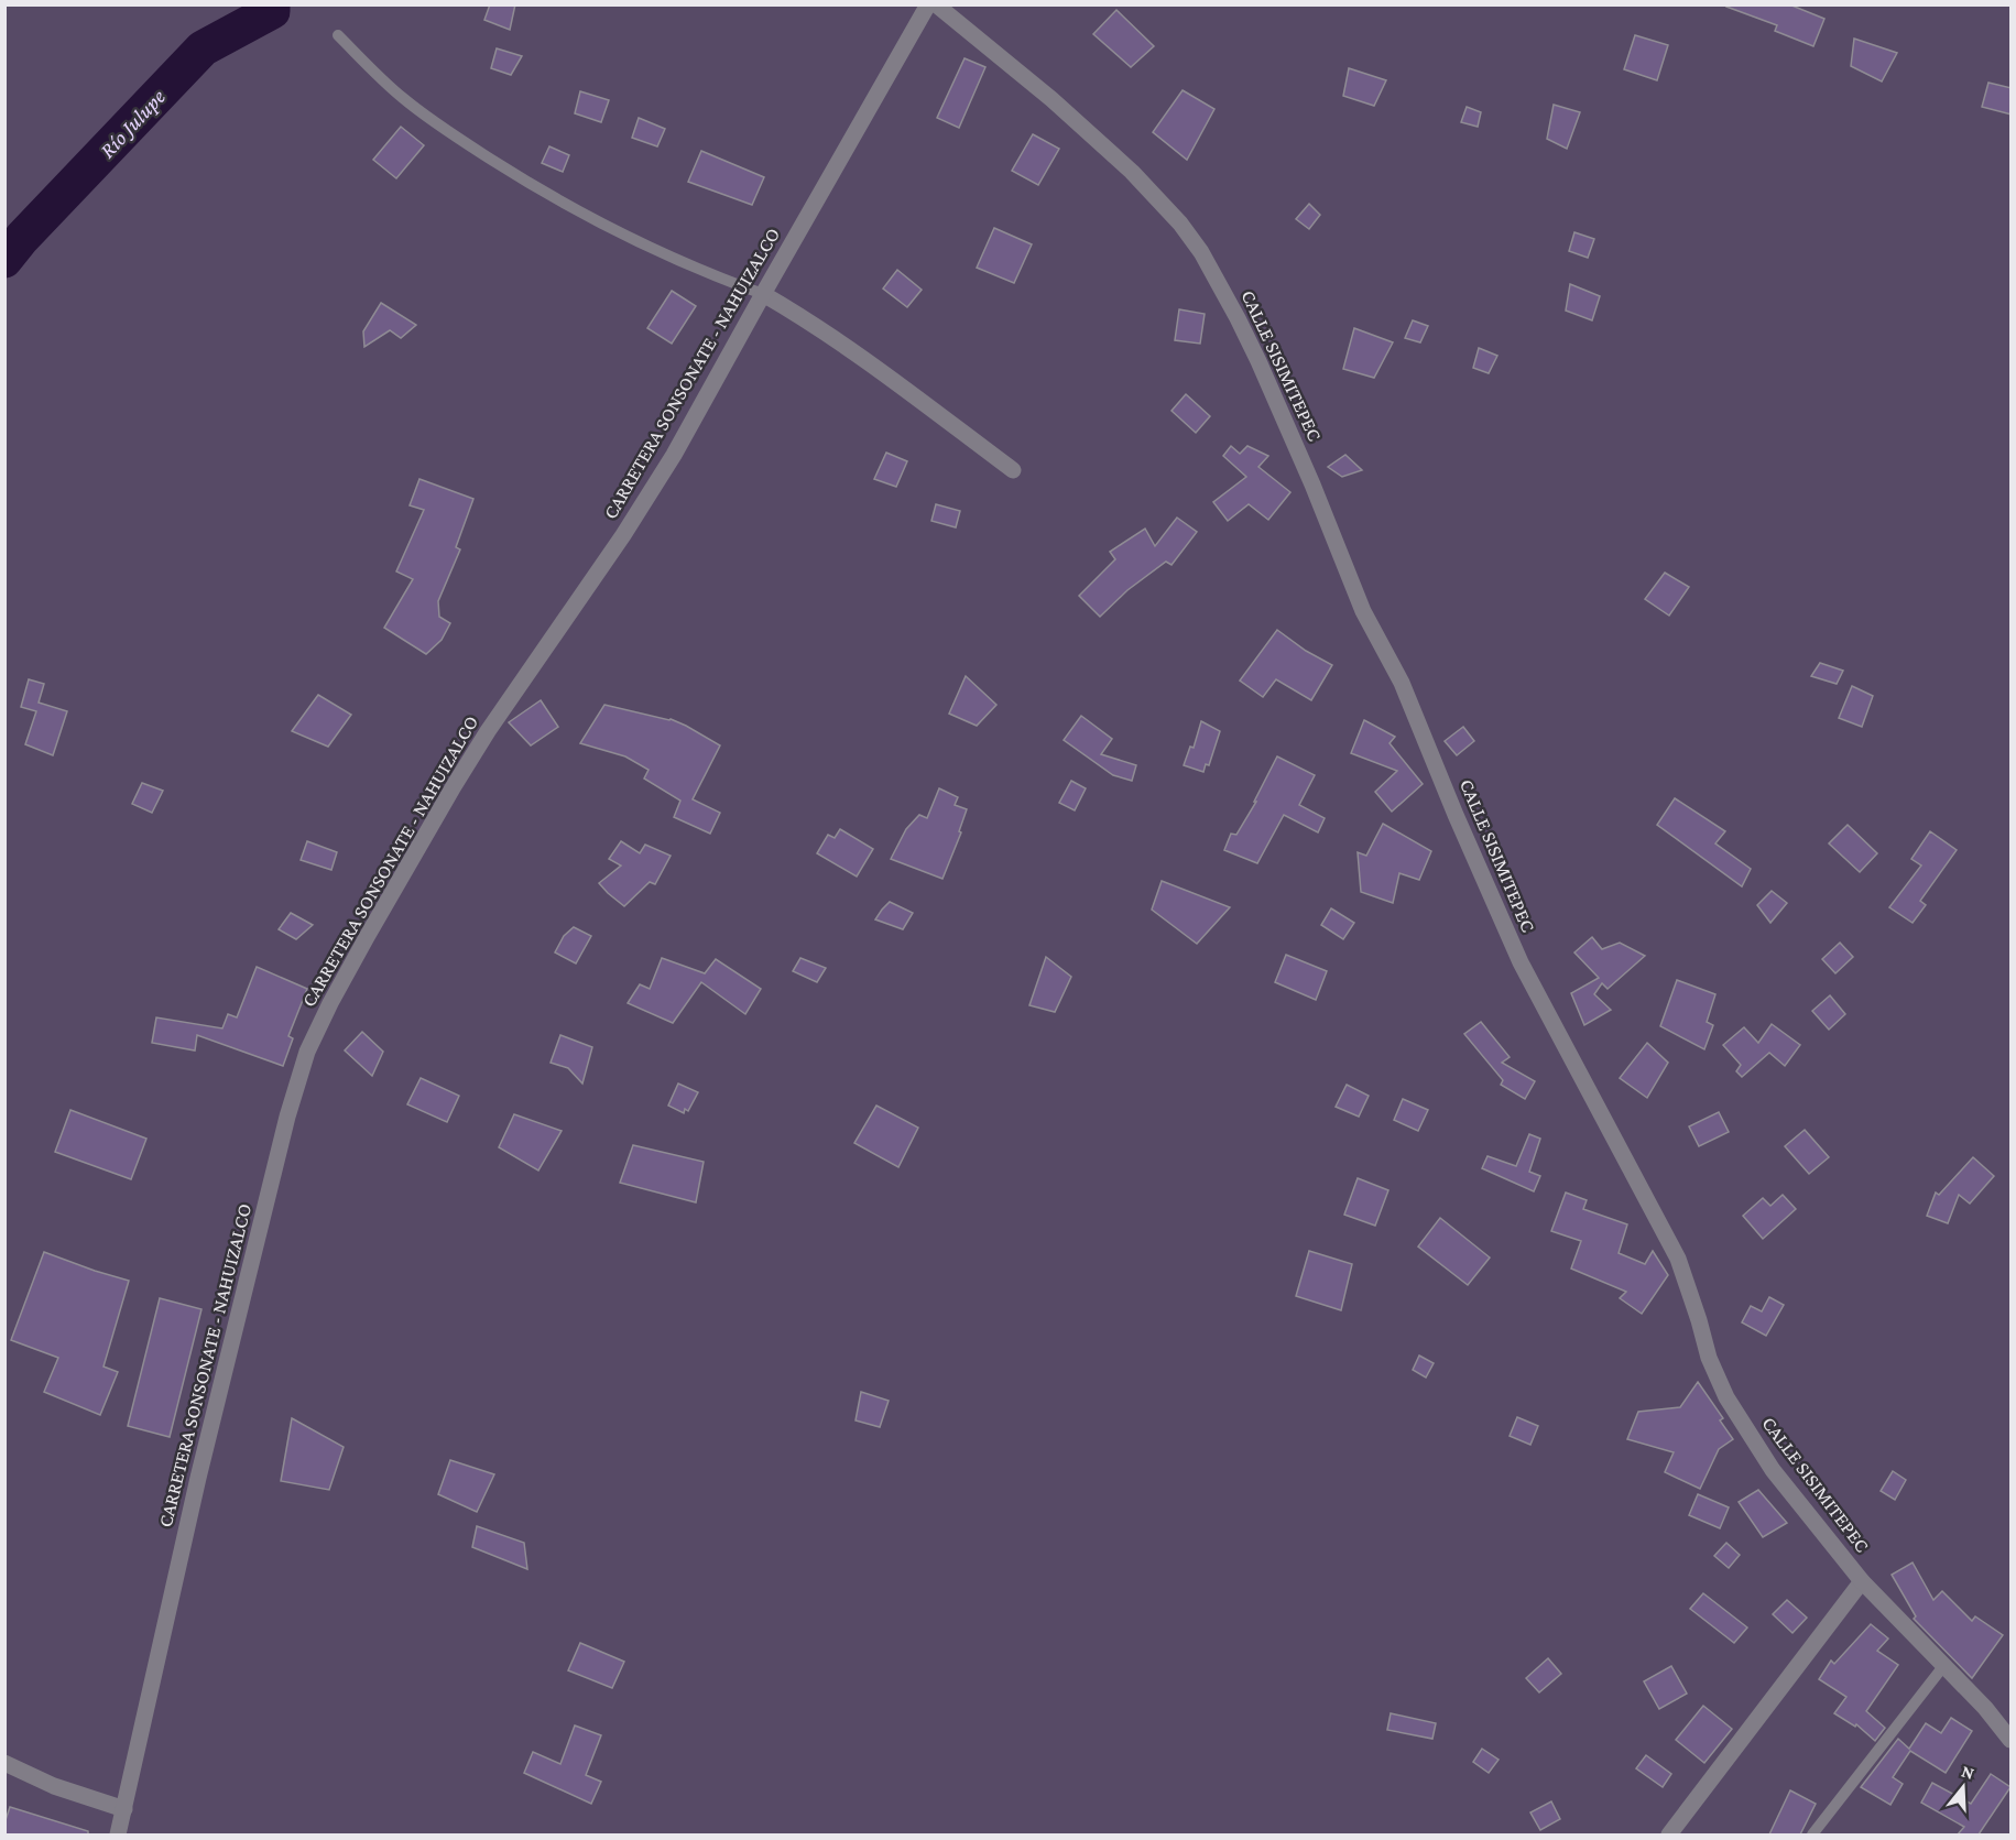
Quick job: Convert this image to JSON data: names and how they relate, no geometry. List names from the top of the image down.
{
  "streets": {
    "street": ["CALLE SISIMITEPEC", "CARRETERA SONSONATE - NAHUIZALCO"]
  },
  "water": ["Río Julupe"],
  "north": "top"
}
